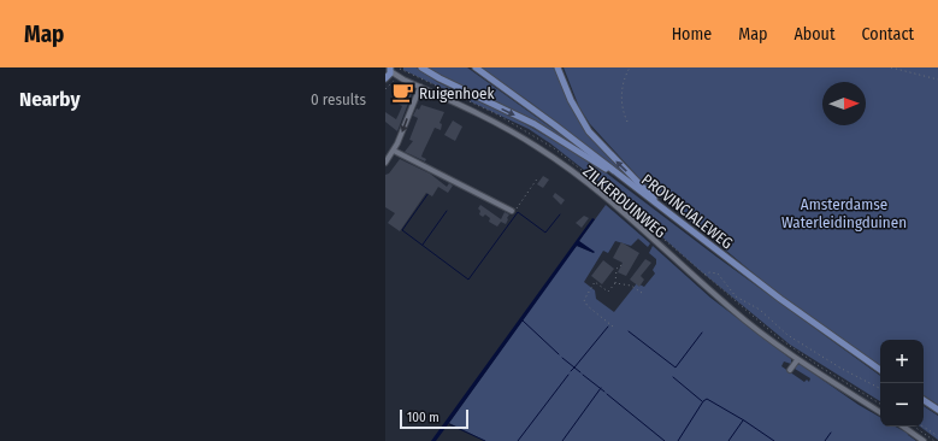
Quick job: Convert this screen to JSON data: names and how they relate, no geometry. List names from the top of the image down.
{
  "streets": {
    "main road": ["PROVINCIALEWEG"],
    "street": ["ZILKERDUINWEG"]
  },
  "parks": ["Amsterdamse Waterleidingduinen"],
  "places": {
    "cafe": ["Ruigenhoek"]
  },
  "scale_bar": "100 m",
  "north": "right",
  "page": {
    "header": "Map",
    "nav": [
      "Home",
      "Map",
      "About",
      "Contact"
    ],
    "heading": ["Nearby", "0 results"],
    "map_buttons": ["+", "−"],
    "scale": "100 m"
  }
}
